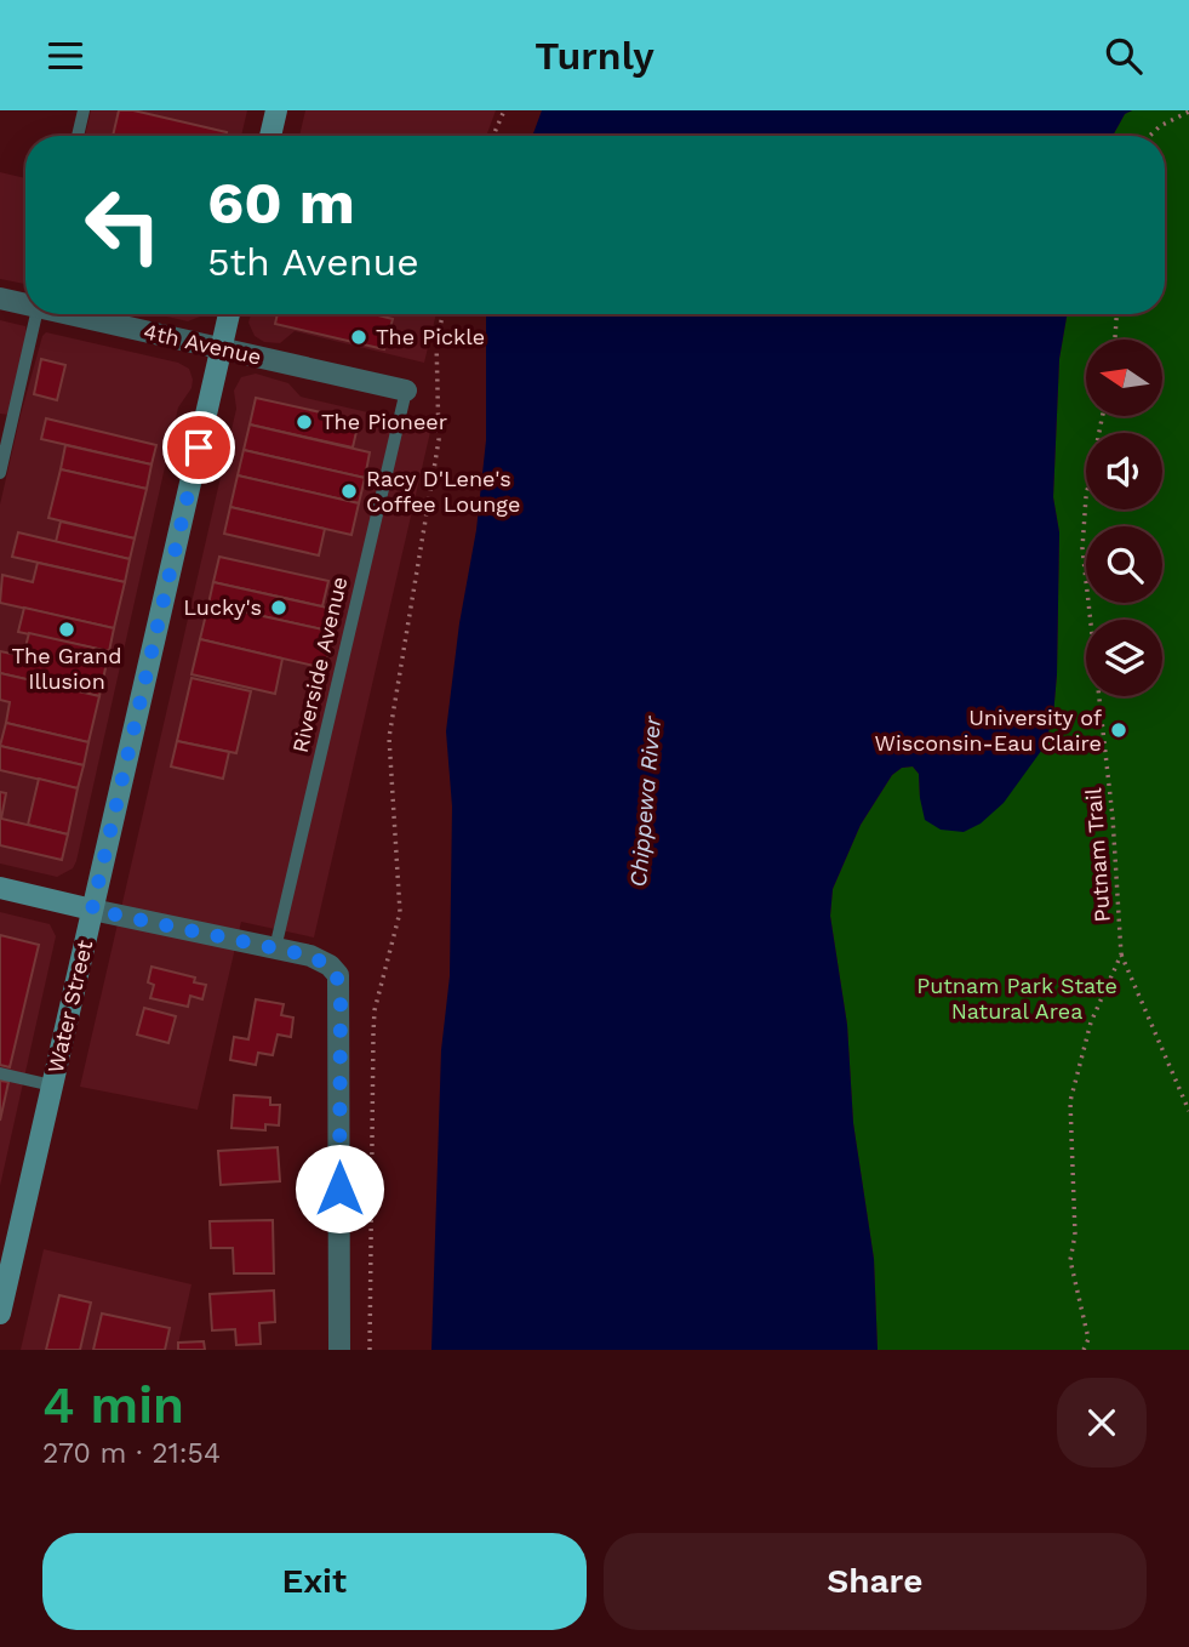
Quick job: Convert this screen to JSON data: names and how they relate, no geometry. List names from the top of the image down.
{
  "streets": {
    "main road": ["Water Street"],
    "street": ["4th Avenue"],
    "lane": ["Riverside Avenue"],
    "path": ["Putnam Trail"]
  },
  "crossings": [
    ["4th Avenue", "Riverside Avenue"],
    ["4th Avenue", "Water Street"]
  ],
  "water": ["Chippewa River"],
  "parks": ["Putnam Park State Natural Area"],
  "places": [
    "The Pickle",
    "The Pioneer",
    "Racy D'Lene's Coffee Lounge",
    "Lucky's",
    "The Grand Illusion",
    "University of Wisconsin-Eau Claire"
  ],
  "north": "left",
  "page": {
    "header": "Turnly",
    "turn": ["60 m", "5th Avenue"],
    "heading": ["4 min", "270 m · 21:54"],
    "buttons": ["Exit", "Share"]
  }
}
